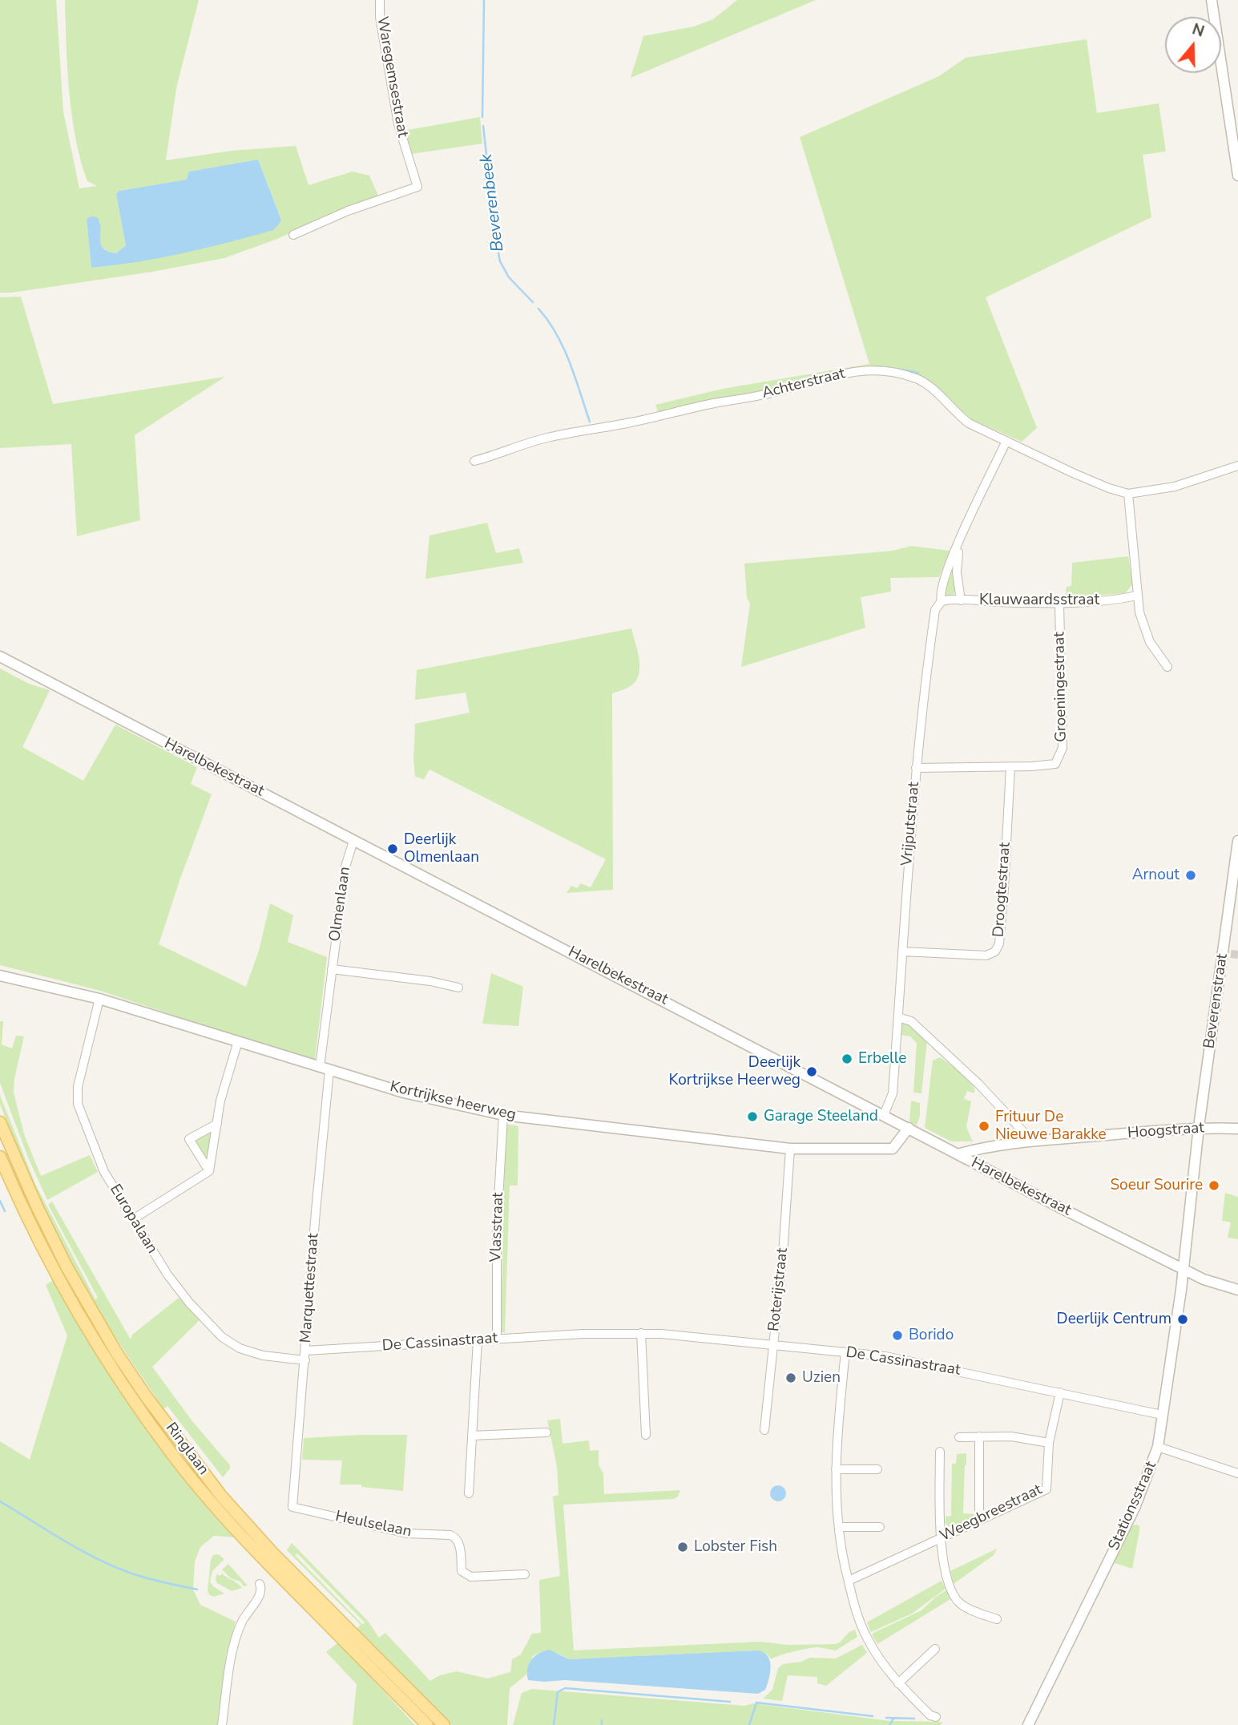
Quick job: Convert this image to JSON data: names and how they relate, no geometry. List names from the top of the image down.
{
  "streets": {
    "main road": ["Ringlaan"],
    "street": [
      "Waregemsestraat",
      "Achterstraat",
      "Klauwaardsstraat",
      "Groeningestraat",
      "Harelbekestraat",
      "Vrijputstraat",
      "Droogtestraat",
      "Olmenlaan",
      "Beverenstraat",
      "Kortrijkse heerweg",
      "Hoogstraat",
      "Europalaan",
      "Vlasstraat",
      "Marquettestraat",
      "Roterijstraat",
      "De Cassinastraat",
      "Stationsstraat",
      "Weegbreestraat",
      "Heulselaan"
    ]
  },
  "crossings": [
    ["Achterstraat", "Vrijputstraat"],
    ["Klauwaardsstraat", "Groeningestraat"],
    ["Klauwaardsstraat", "Vrijputstraat"],
    ["Groeningestraat", "Vrijputstraat"],
    ["Groeningestraat", "Droogtestraat"],
    ["Harelbekestraat", "Vrijputstraat"],
    ["Harelbekestraat", "Olmenlaan"],
    ["Harelbekestraat", "Beverenstraat"],
    ["Harelbekestraat", "Kortrijkse heerweg"],
    ["Harelbekestraat", "Hoogstraat"],
    ["Harelbekestraat", "Stationsstraat"],
    ["Vrijputstraat", "Droogtestraat"],
    ["Olmenlaan", "Kortrijkse heerweg"],
    ["Olmenlaan", "Marquettestraat"],
    ["Beverenstraat", "Hoogstraat"],
    ["Beverenstraat", "Stationsstraat"],
    ["Kortrijkse heerweg", "Europalaan"],
    ["Kortrijkse heerweg", "Vlasstraat"],
    ["Kortrijkse heerweg", "Marquettestraat"],
    ["Kortrijkse heerweg", "Roterijstraat"],
    ["Europalaan", "Marquettestraat"],
    ["Vlasstraat", "De Cassinastraat"],
    ["Marquettestraat", "De Cassinastraat"],
    ["Marquettestraat", "Heulselaan"],
    ["Roterijstraat", "De Cassinastraat"],
    ["De Cassinastraat", "Stationsstraat"],
    ["De Cassinastraat", "Weegbreestraat"]
  ],
  "water": ["Beverenbeek"],
  "places": [
    "Deerlijk Olmenlaan",
    "Arnout",
    "Erbelle",
    "Deerlijk Kortrijkse Heerweg",
    "Garage Steeland",
    "Frituur De Nieuwe Barakke",
    "Soeur Sourire",
    "Deerlijk Centrum",
    "Borido",
    "Uzien",
    "Lobster Fish"
  ],
  "north": "top"
}
